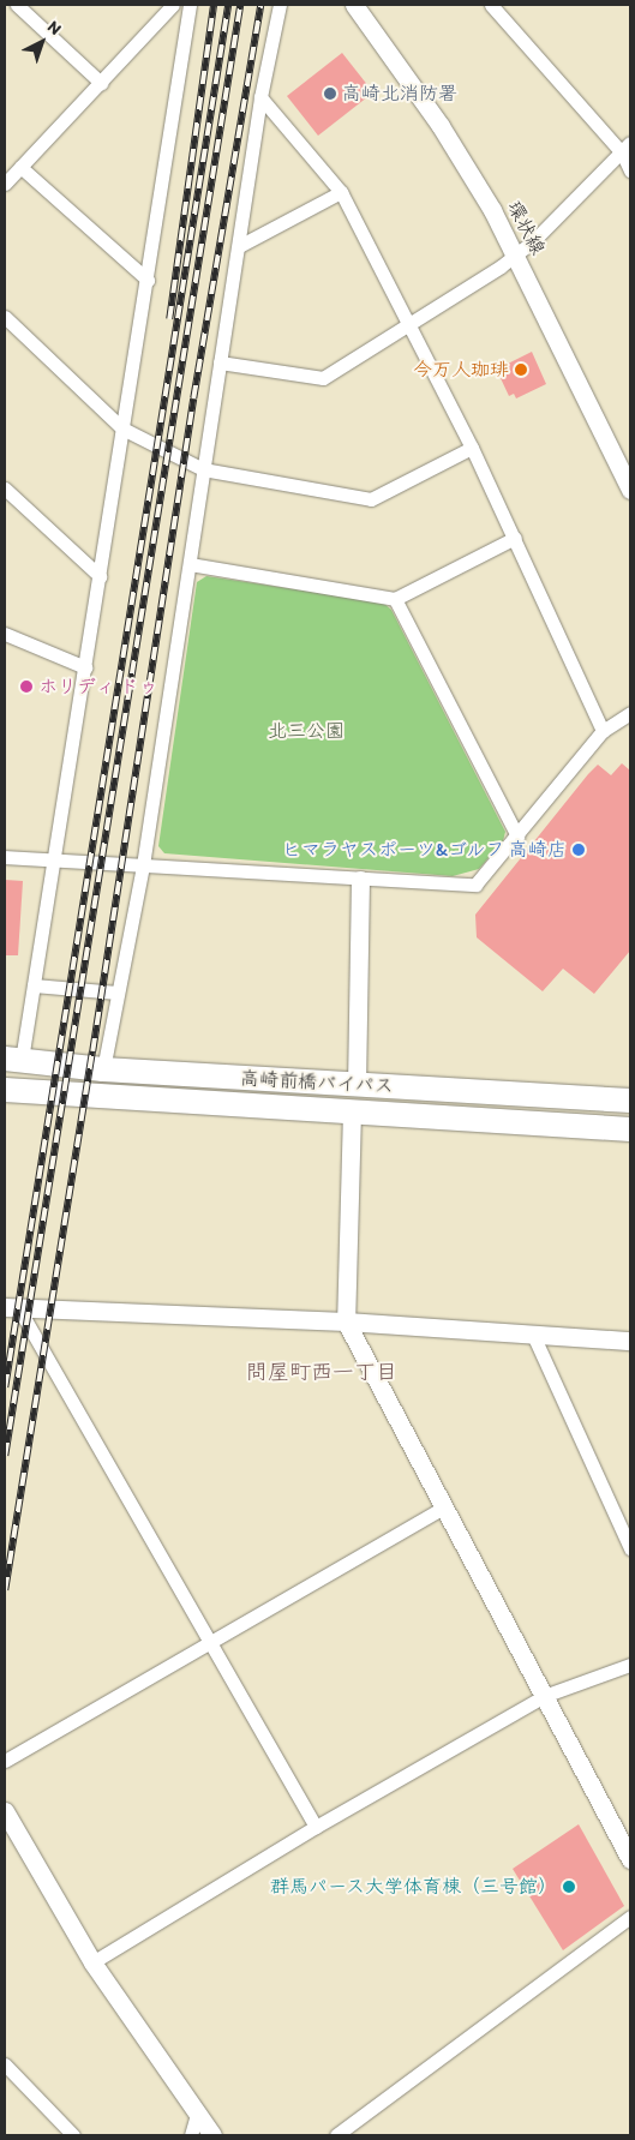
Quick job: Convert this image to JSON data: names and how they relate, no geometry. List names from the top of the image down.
{
  "streets": {
    "highway": ["高崎前橋バイパス"],
    "street": ["環状線"]
  },
  "districts": ["問屋町西一丁目"],
  "parks": ["北三公園"],
  "places": [
    "高崎北消防署",
    "今万人珈琲",
    "ホリディ ドゥ",
    "ヒマラヤスポーツ&ゴルフ 高崎店",
    "群馬パース大学体育棟（三号館）"
  ],
  "north": "top right"
}
